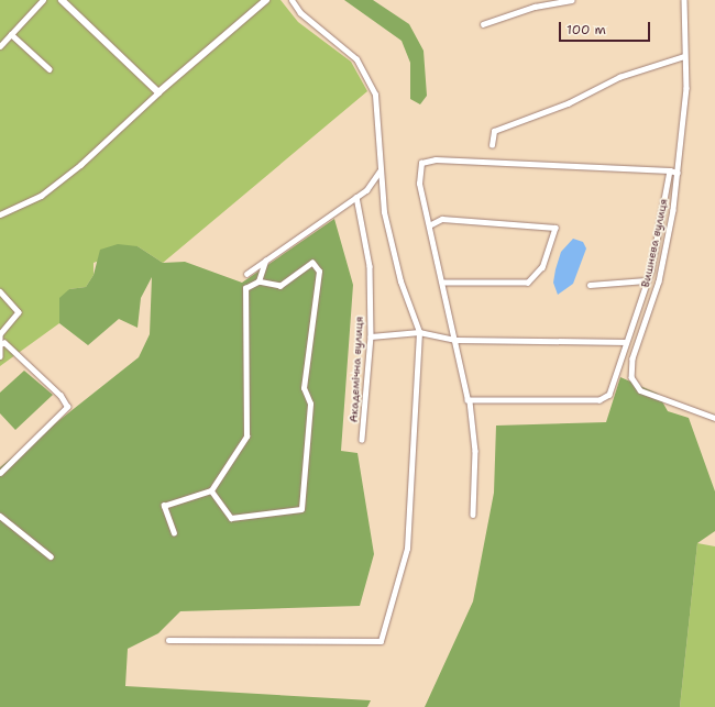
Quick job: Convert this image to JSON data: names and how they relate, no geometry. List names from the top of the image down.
{
  "streets": {
    "street": ["Вишнева вулиця", "Академічна вулиця"]
  },
  "scale_bar": "100 m"
}
